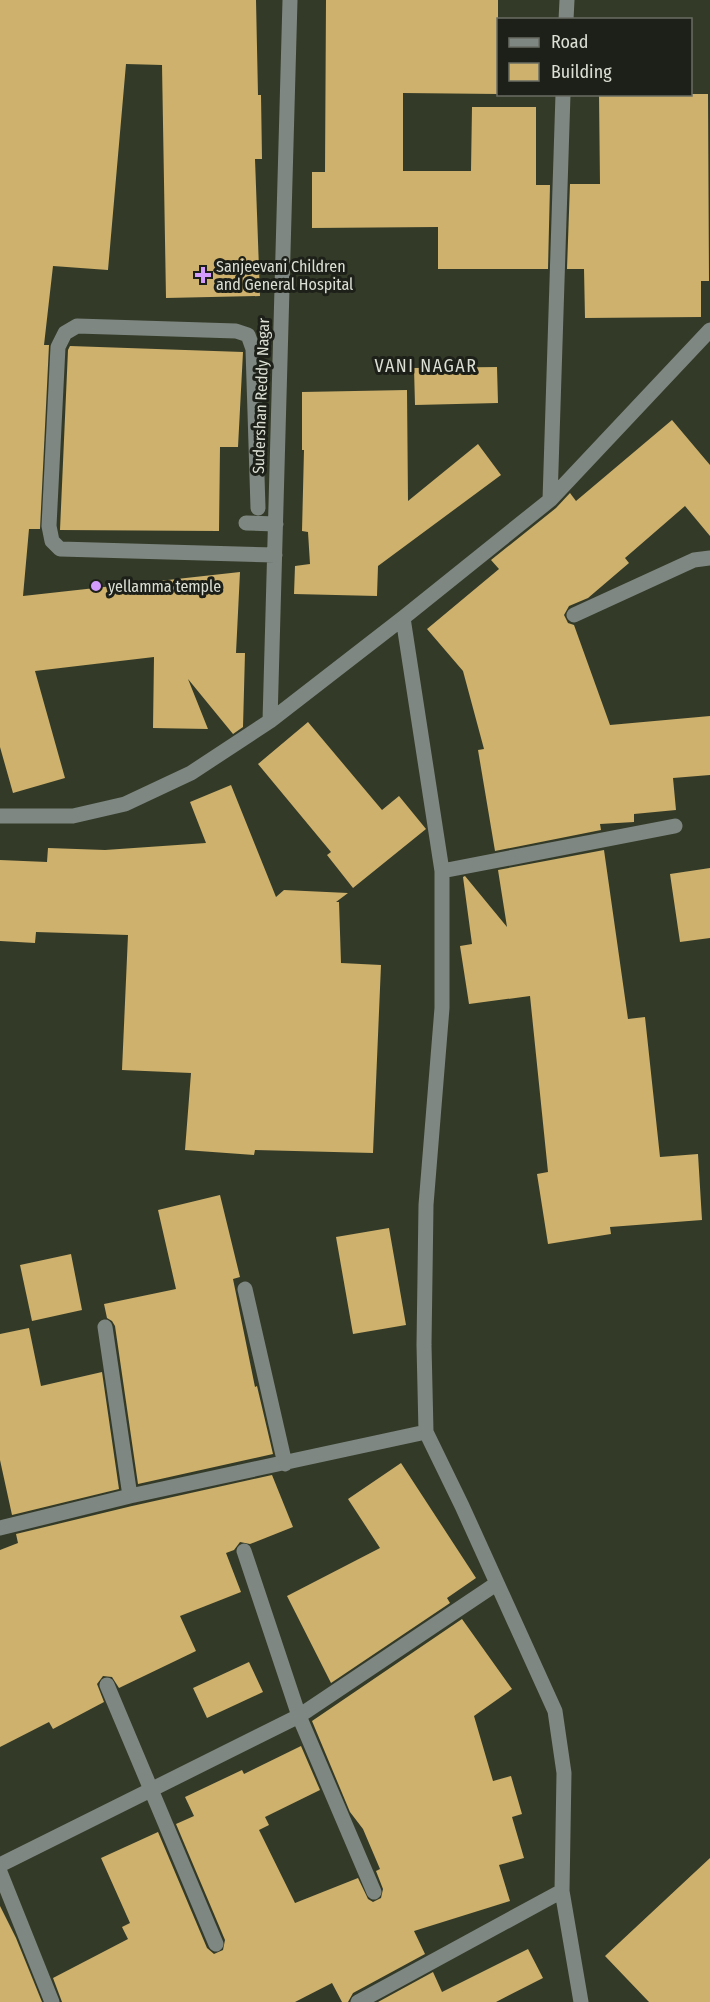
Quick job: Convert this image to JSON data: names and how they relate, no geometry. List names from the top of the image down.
{
  "streets": {
    "street": ["Sudershan Reddy Nagar"]
  },
  "districts": ["VANI NAGAR"],
  "places": {
    "health": ["Sanjeevani Children and General Hospital"],
    "other": ["yellamma temple"]
  },
  "legend": ["Road", "Building"]
}
